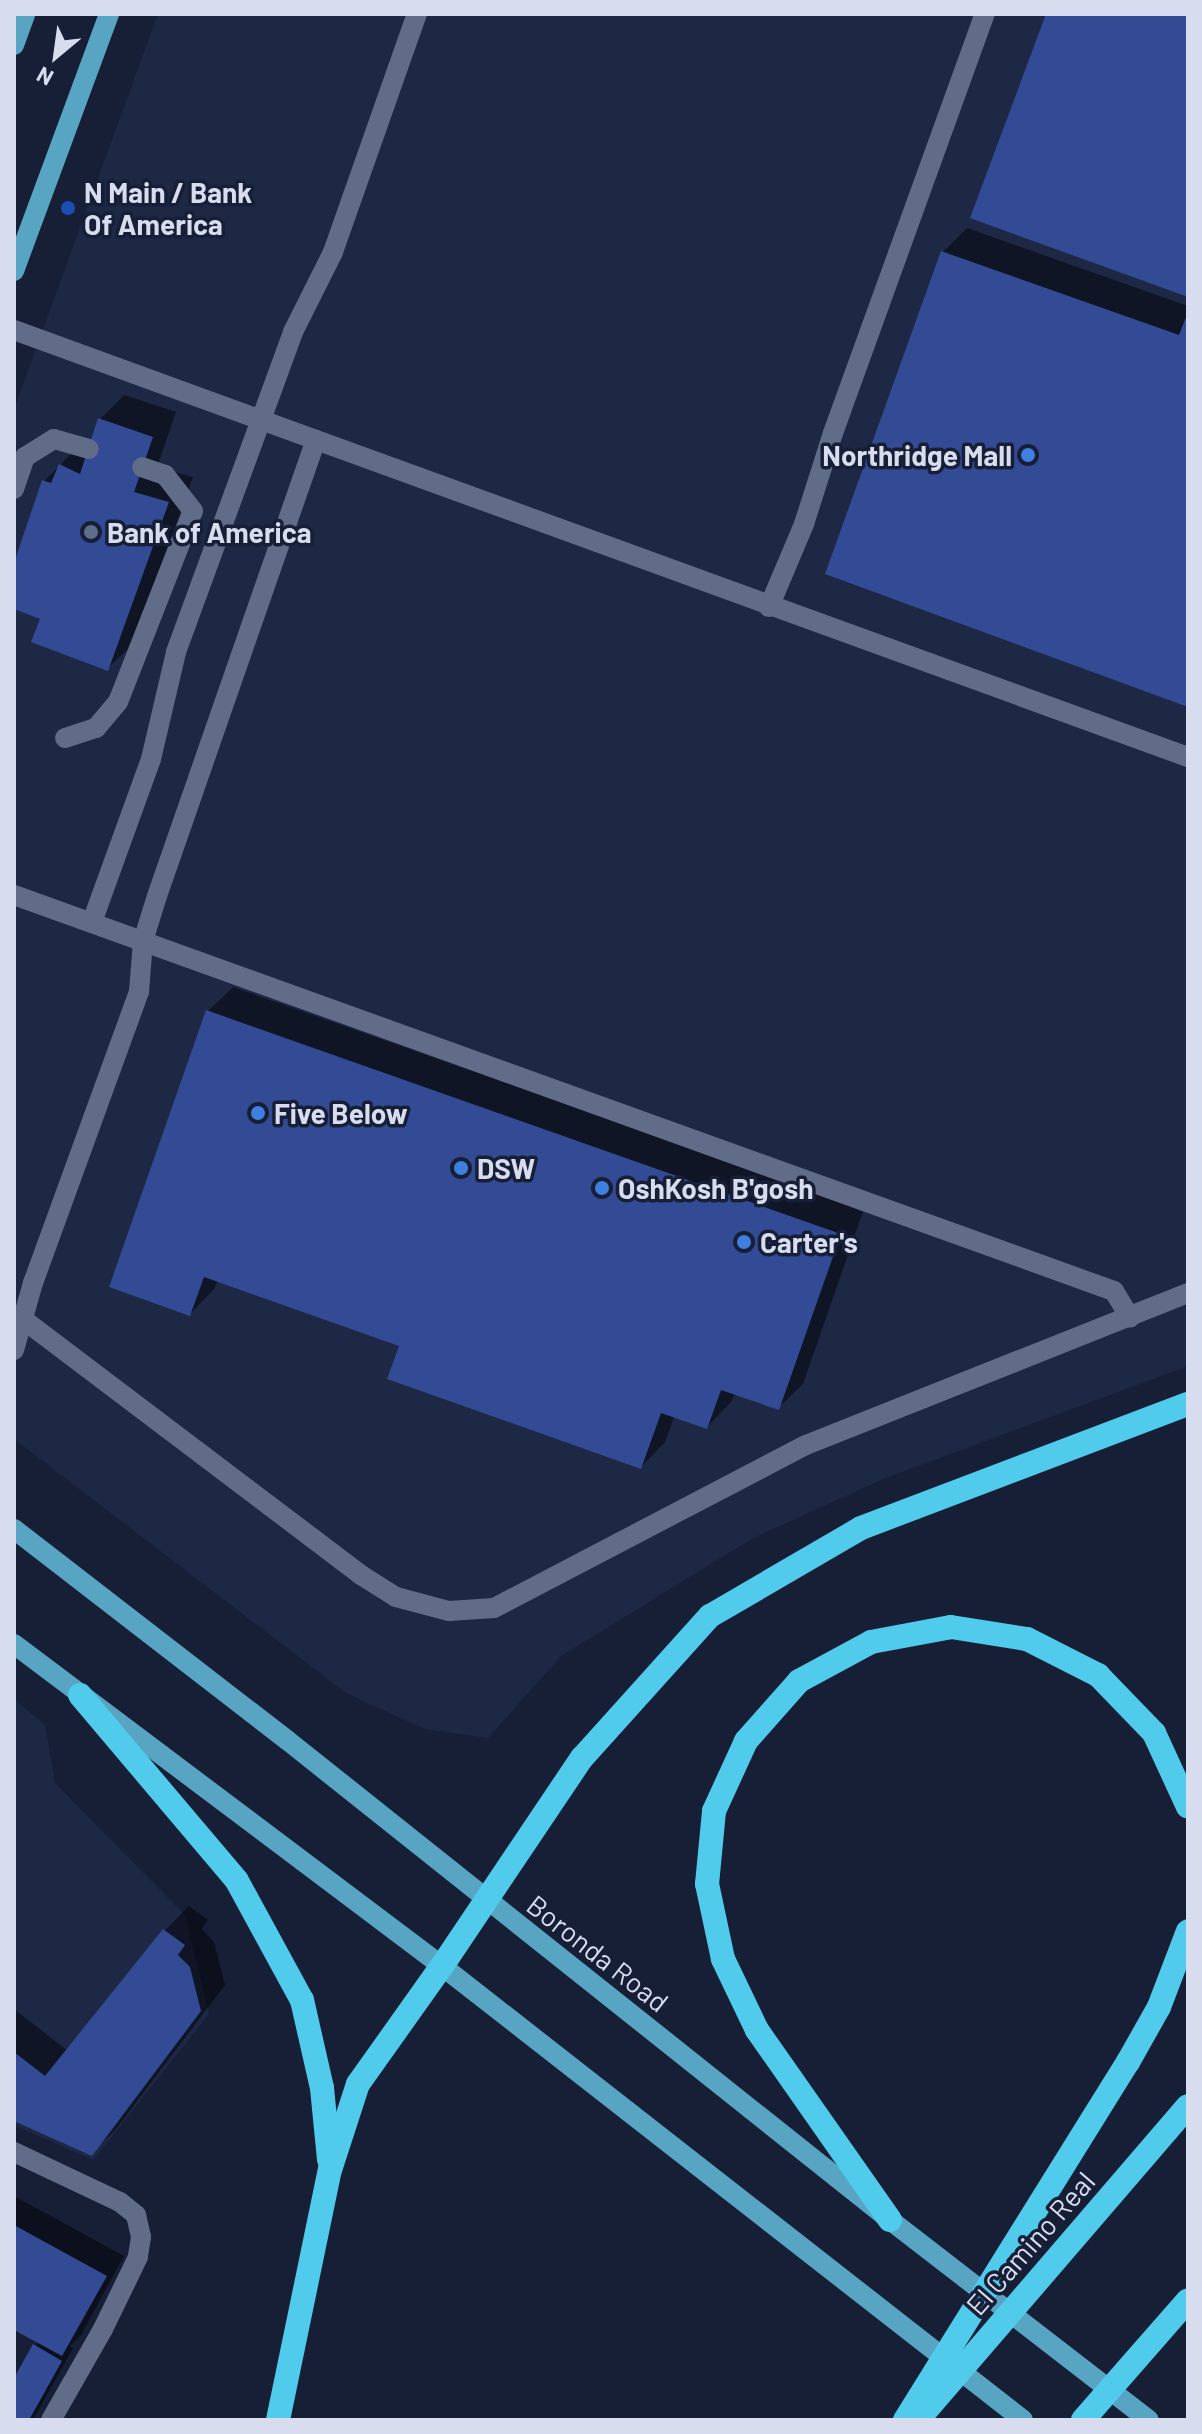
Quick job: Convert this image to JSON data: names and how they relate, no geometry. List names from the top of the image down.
{
  "streets": {
    "highway": ["El Camino Real"],
    "main road": ["Boronda Road"]
  },
  "places": [
    "N Main / Bank Of America",
    "Northridge Mall",
    "Bank of America",
    "Five Below",
    "DSW",
    "OshKosh B'gosh",
    "Carter's"
  ],
  "north": "bottom left"
}
